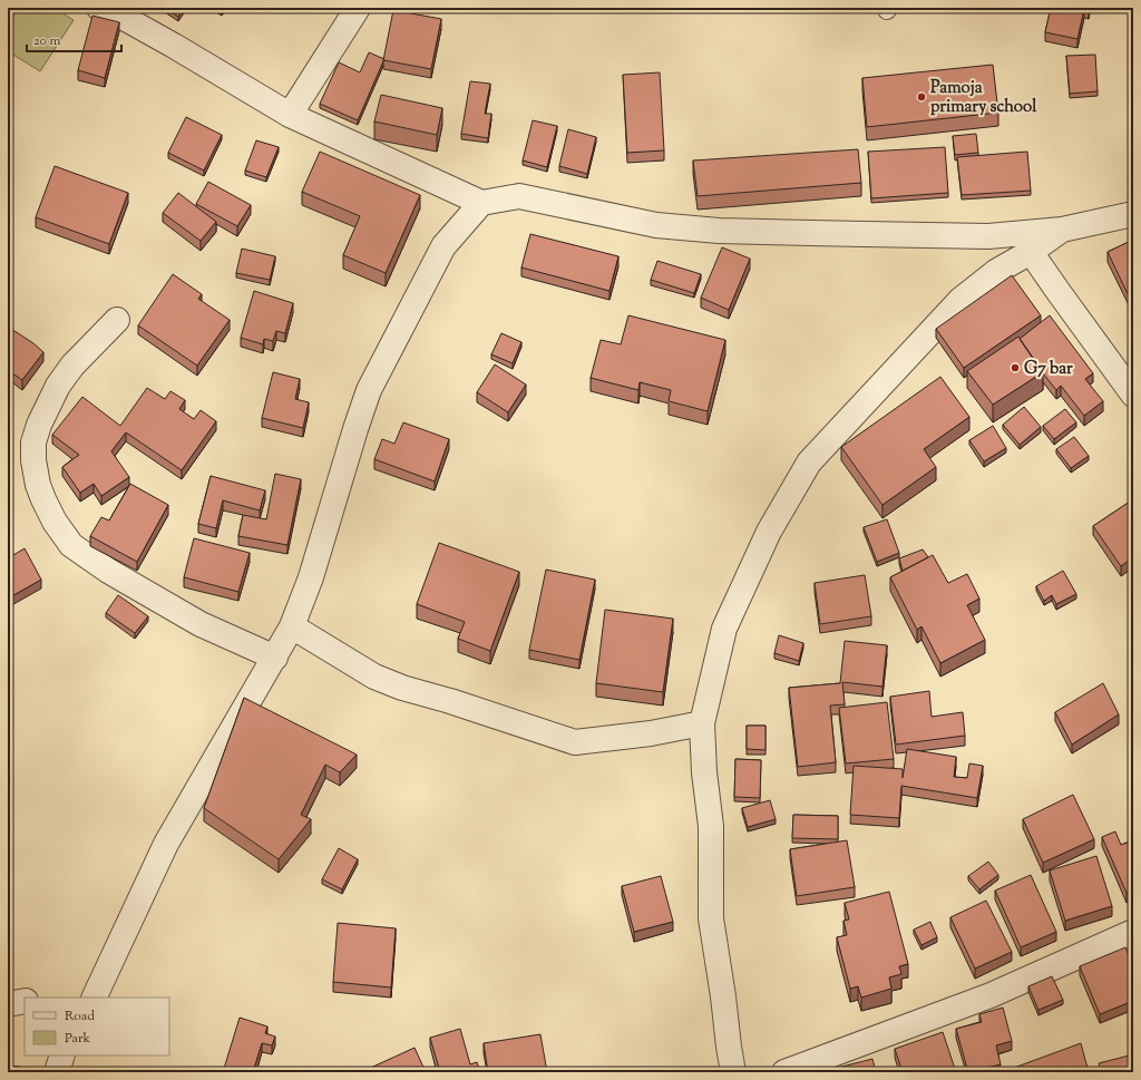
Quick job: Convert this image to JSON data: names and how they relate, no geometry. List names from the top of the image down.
{
  "places": ["Pamoja primary school", "G7 bar"],
  "legend": ["Road", "Park"],
  "scale_bar": "20 m"
}
